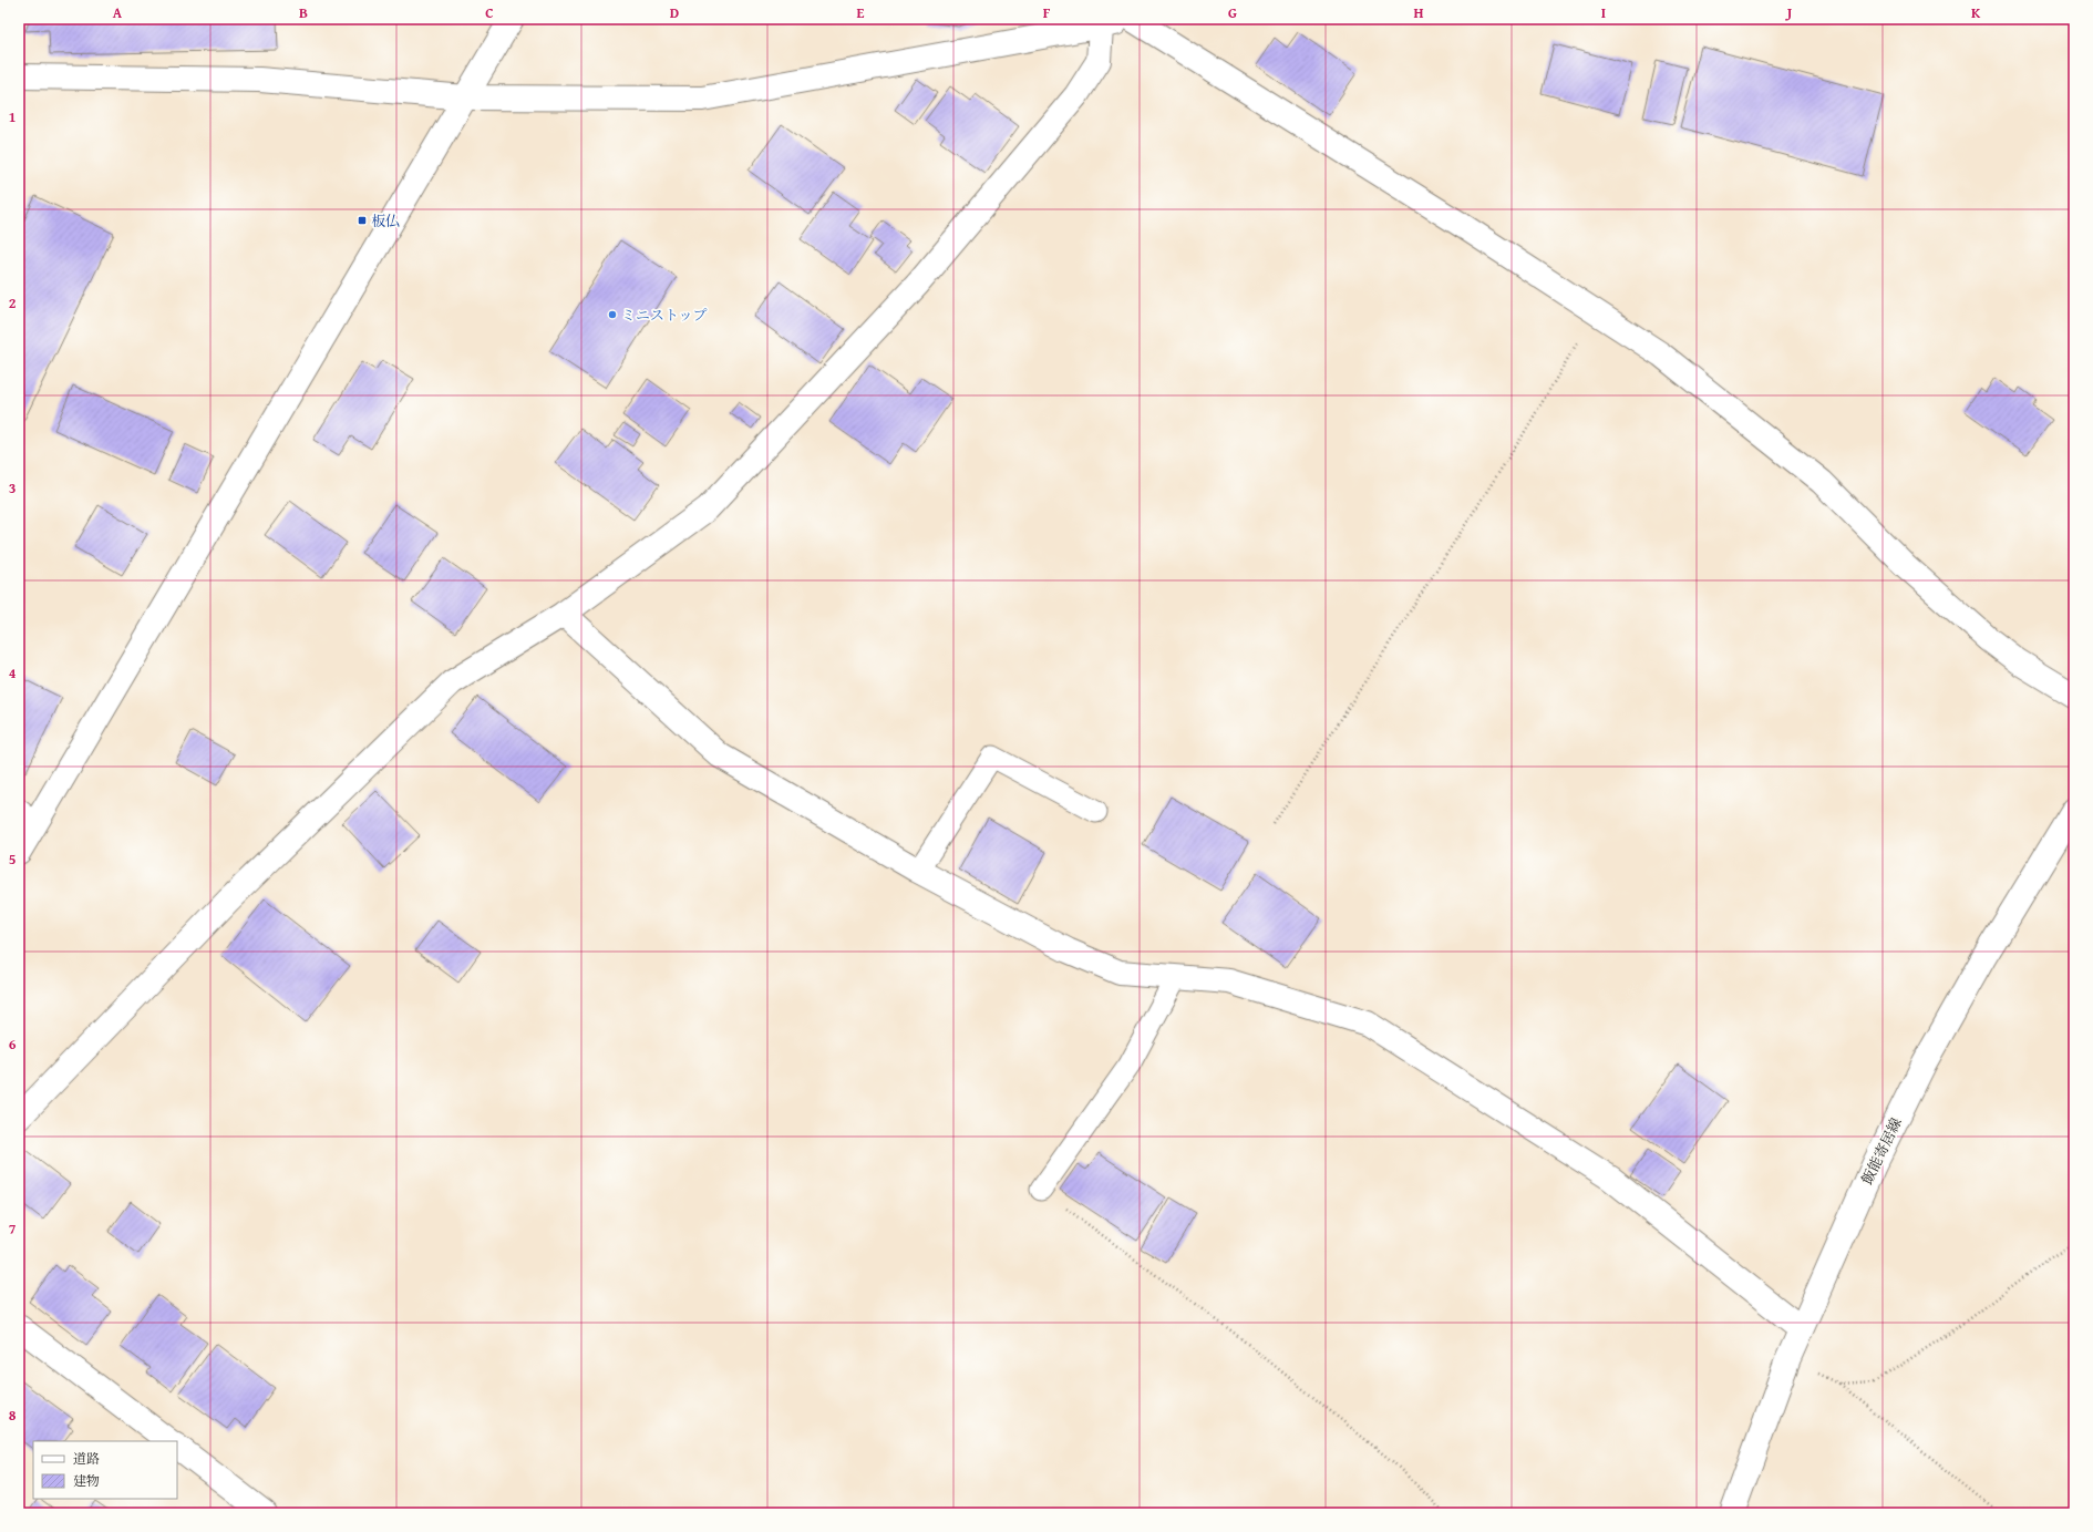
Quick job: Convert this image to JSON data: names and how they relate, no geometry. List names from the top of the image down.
{
  "streets": {
    "street": ["飯能寄居線"]
  },
  "places": {
    "transit": ["板仏"],
    "other": ["ミニストップ"]
  },
  "legend": ["道路", "建物"],
  "grid": {
    "columns": [
      "A",
      "B",
      "C",
      "D",
      "E",
      "F",
      "G",
      "H",
      "I",
      "J",
      "K"
    ],
    "rows": [
      "1",
      "2",
      "3",
      "4",
      "5",
      "6",
      "7",
      "8"
    ]
  }
}
